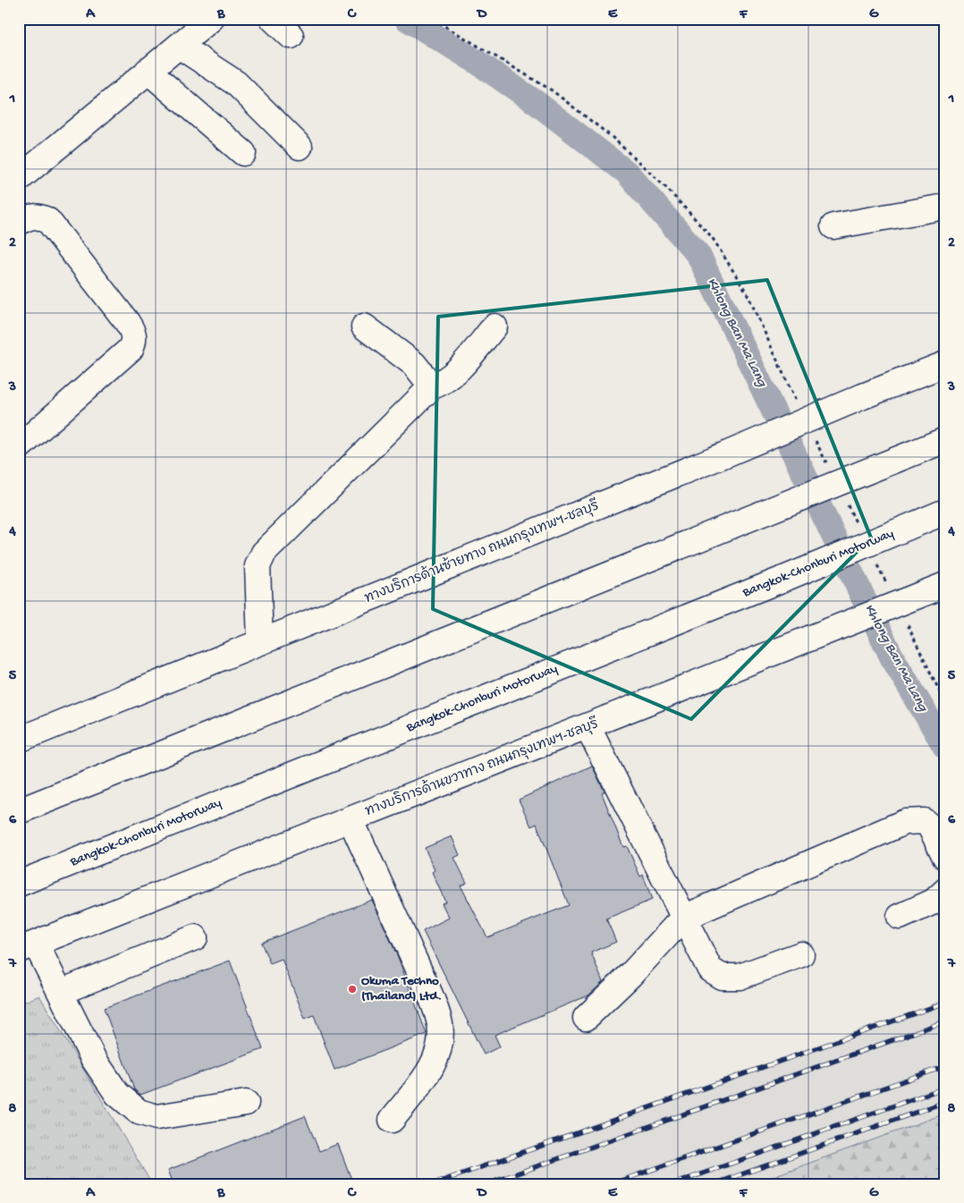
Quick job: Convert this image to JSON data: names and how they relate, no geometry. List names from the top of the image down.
{
  "streets": {
    "main road": ["ทางบริการด้านซ้ายทาง ถนนกรุงเทพฯ-ชลบุรี", "Bangkok-Chonburi Motorway", "ทางบริการด้านขวาทาง ถนนกรุงเทพฯ-ชลบุรี"]
  },
  "water": ["Khlong Ban Ma Lang"],
  "places": ["Okuma Techno (Thailand) Ltd."],
  "grid": {
    "columns": [
      "A",
      "B",
      "C",
      "D",
      "E",
      "F",
      "G"
    ],
    "rows": [
      "1",
      "2",
      "3",
      "4",
      "5",
      "6",
      "7",
      "8"
    ]
  }
}
